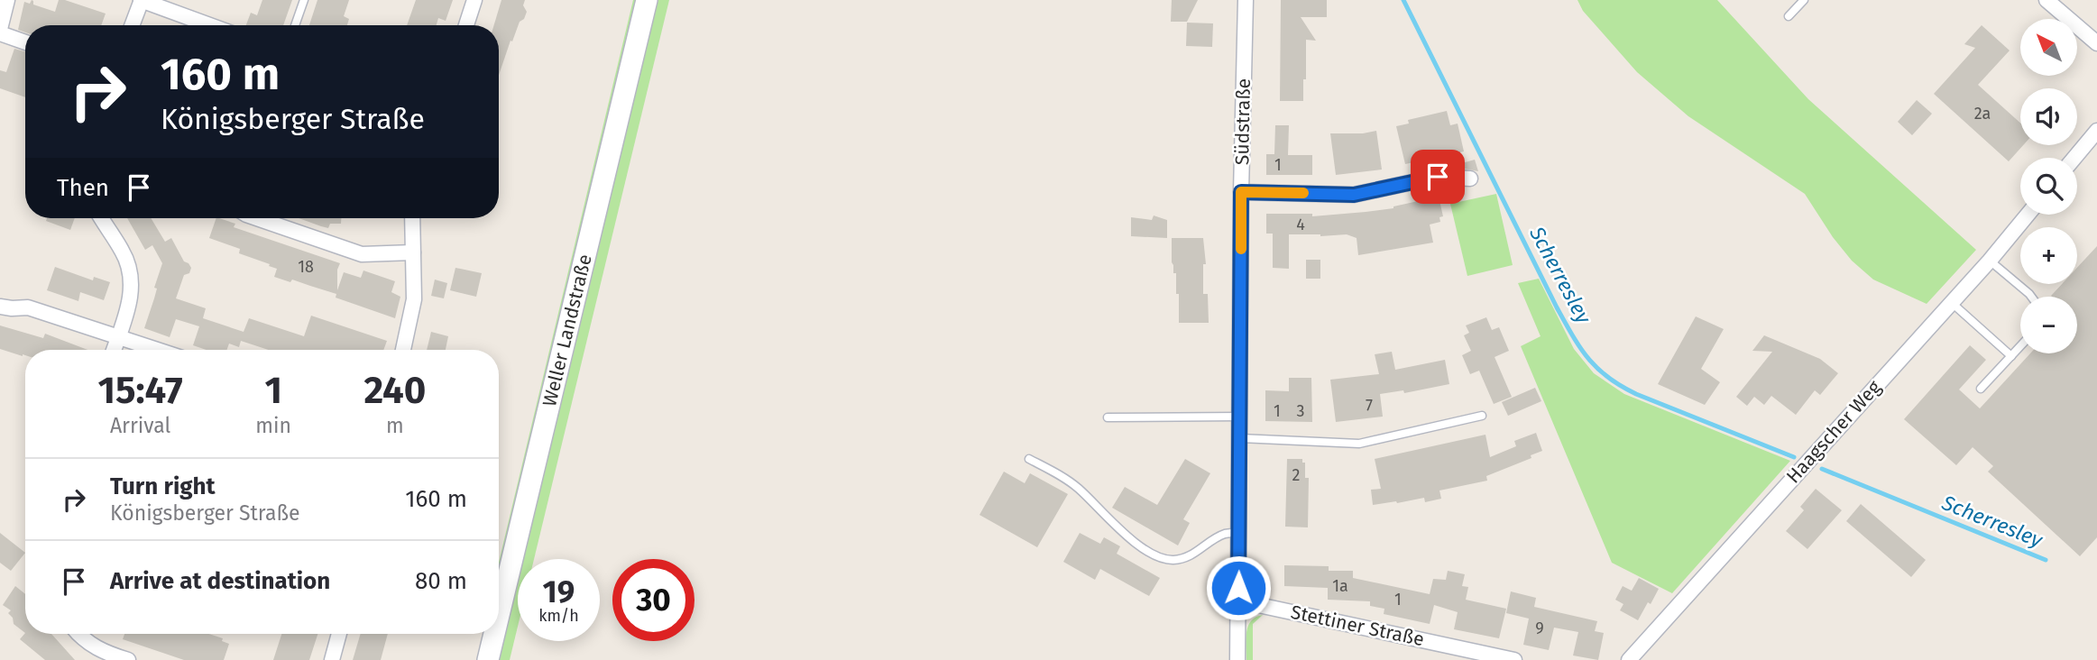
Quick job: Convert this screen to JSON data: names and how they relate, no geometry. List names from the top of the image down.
{
  "streets": {
    "main road": ["Weller Landstraße"],
    "street": ["Südstraße", "Haagscher Weg", "Stettiner Straße"]
  },
  "crossings": [
    ["Südstraße", "Stettiner Straße"]
  ],
  "water": ["Scherresley"],
  "house_numbers": [
    "2a",
    "1",
    "4",
    "18",
    "7",
    "1",
    "3",
    "2",
    "1a",
    "1",
    "9"
  ],
  "north": "top left",
  "page": {
    "map_buttons": ["+", "−"],
    "turn": ["160 m", "Königsberger Straße"],
    "then": "Then",
    "eta": [
      "15:47",
      "Arrival",
      "1",
      "min",
      "240",
      "m"
    ],
    "list": [
      {
        "name": "Turn right",
        "note": "Königsberger Straße",
        "value": "160 m"
      },
      {
        "name": "Arrive at destination",
        "value": "80 m"
      }
    ],
    "speed": "19 km/h",
    "limit": "30"
  }
}
